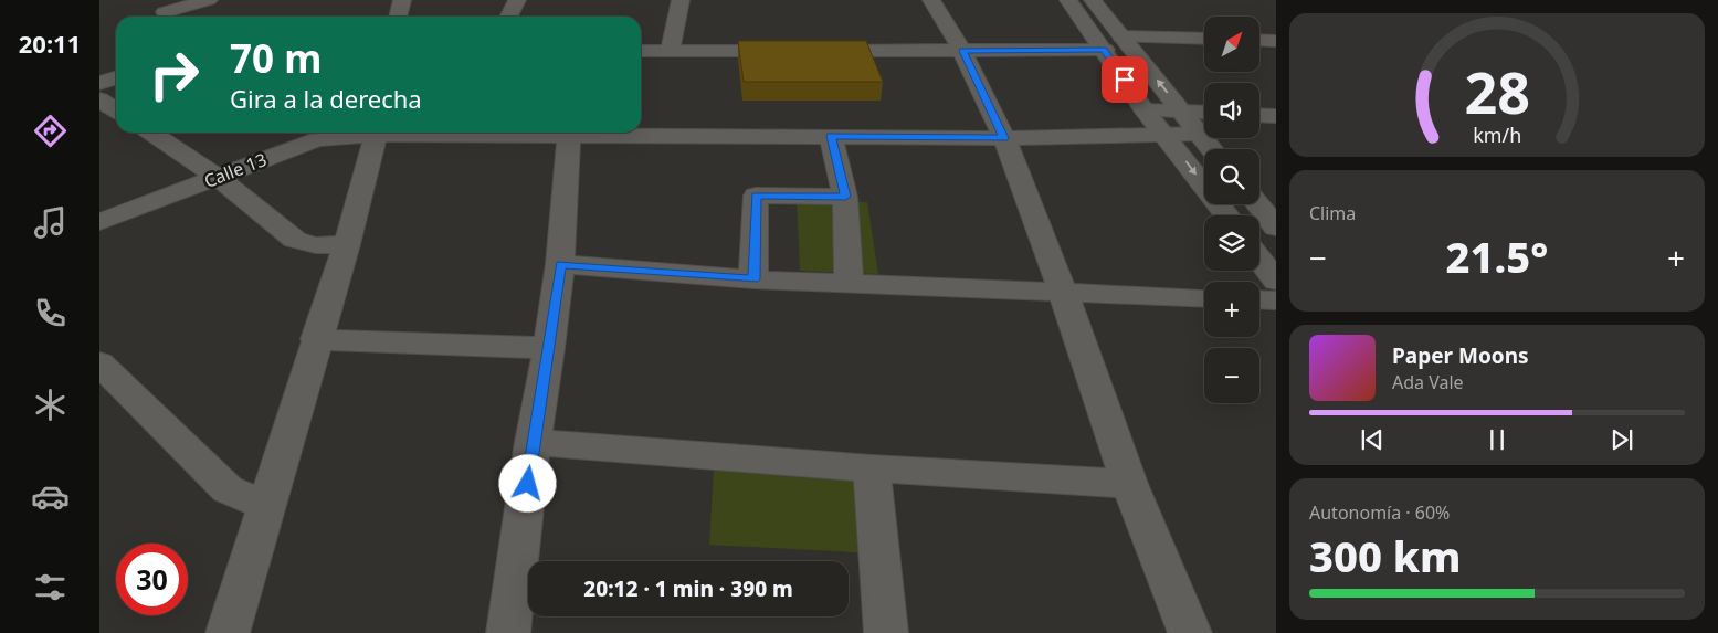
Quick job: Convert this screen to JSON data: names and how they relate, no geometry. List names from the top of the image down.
{
  "streets": {
    "street": ["Calle 13"]
  },
  "north": "top right",
  "page": {
    "tabs": "20:11",
    "map_buttons": ["+", "−"],
    "turn": ["70 m", "Gira a la derecha"],
    "tile": [
      "Clima",
      ["Autonomía · 60%", "300 km"]
    ],
    "heat": ["−", "21.5°", "+"],
    "song": ["Paper Moons", "Ada Vale"],
    "limit": "30",
    "trip": "20:12 · 1 min · 390 m",
    "gauge": ["28", "km/h"]
  }
}
